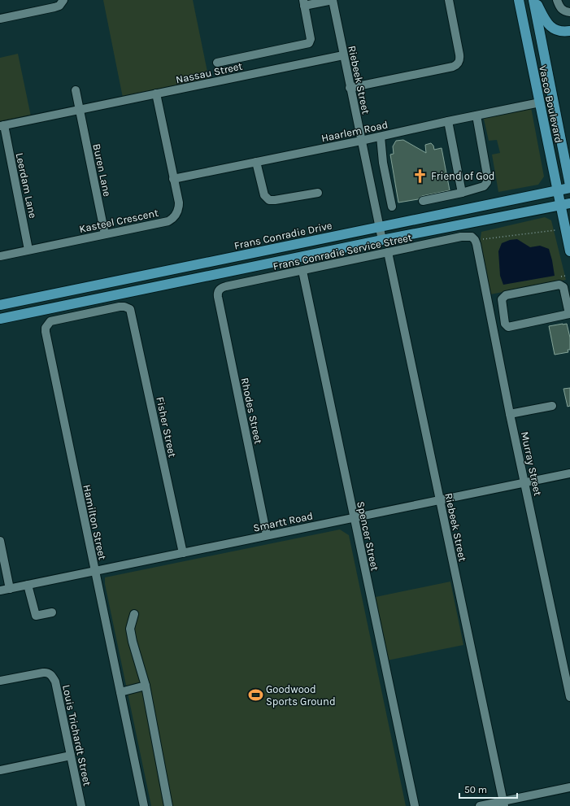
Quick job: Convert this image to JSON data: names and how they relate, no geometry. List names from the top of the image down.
{
  "streets": {
    "main road": ["Vasco Boulevard", "Frans Conradie Drive"],
    "street": [
      "Nassau Street",
      "Riebeek Street",
      "Haarlem Road",
      "Buren Lane",
      "Leerdam Lane",
      "Kasteel Crescent",
      "Frans Conradie Service Street",
      "Rhodes Street",
      "Fisher Street",
      "Murray Street",
      "Smartt Road",
      "Hamilton Street",
      "Spencer Street",
      "Louis Trichardt Street"
    ]
  },
  "crossings": [
    ["Nassau Street", "Riebeek Street"],
    ["Nassau Street", "Buren Lane"],
    ["Nassau Street", "Leerdam Lane"],
    ["Nassau Street", "Kasteel Crescent"],
    ["Riebeek Street", "Haarlem Road"],
    ["Riebeek Street", "Frans Conradie Drive"],
    ["Riebeek Street", "Frans Conradie Service Street"],
    ["Riebeek Street", "Smartt Road"],
    ["Vasco Boulevard", "Haarlem Road"],
    ["Vasco Boulevard", "Frans Conradie Drive"],
    ["Haarlem Road", "Kasteel Crescent"],
    ["Buren Lane", "Kasteel Crescent"],
    ["Leerdam Lane", "Kasteel Crescent"],
    ["Frans Conradie Service Street", "Rhodes Street"],
    ["Frans Conradie Service Street", "Murray Street"],
    ["Frans Conradie Service Street", "Spencer Street"],
    ["Rhodes Street", "Smartt Road"],
    ["Fisher Street", "Smartt Road"],
    ["Fisher Street", "Hamilton Street"],
    ["Murray Street", "Smartt Road"],
    ["Smartt Road", "Hamilton Street"],
    ["Smartt Road", "Spencer Street"]
  ],
  "places": {
    "church": ["Friend of God"],
    "sports": ["Goodwood Sports Ground"]
  },
  "scale_bar": "50 m"
}
